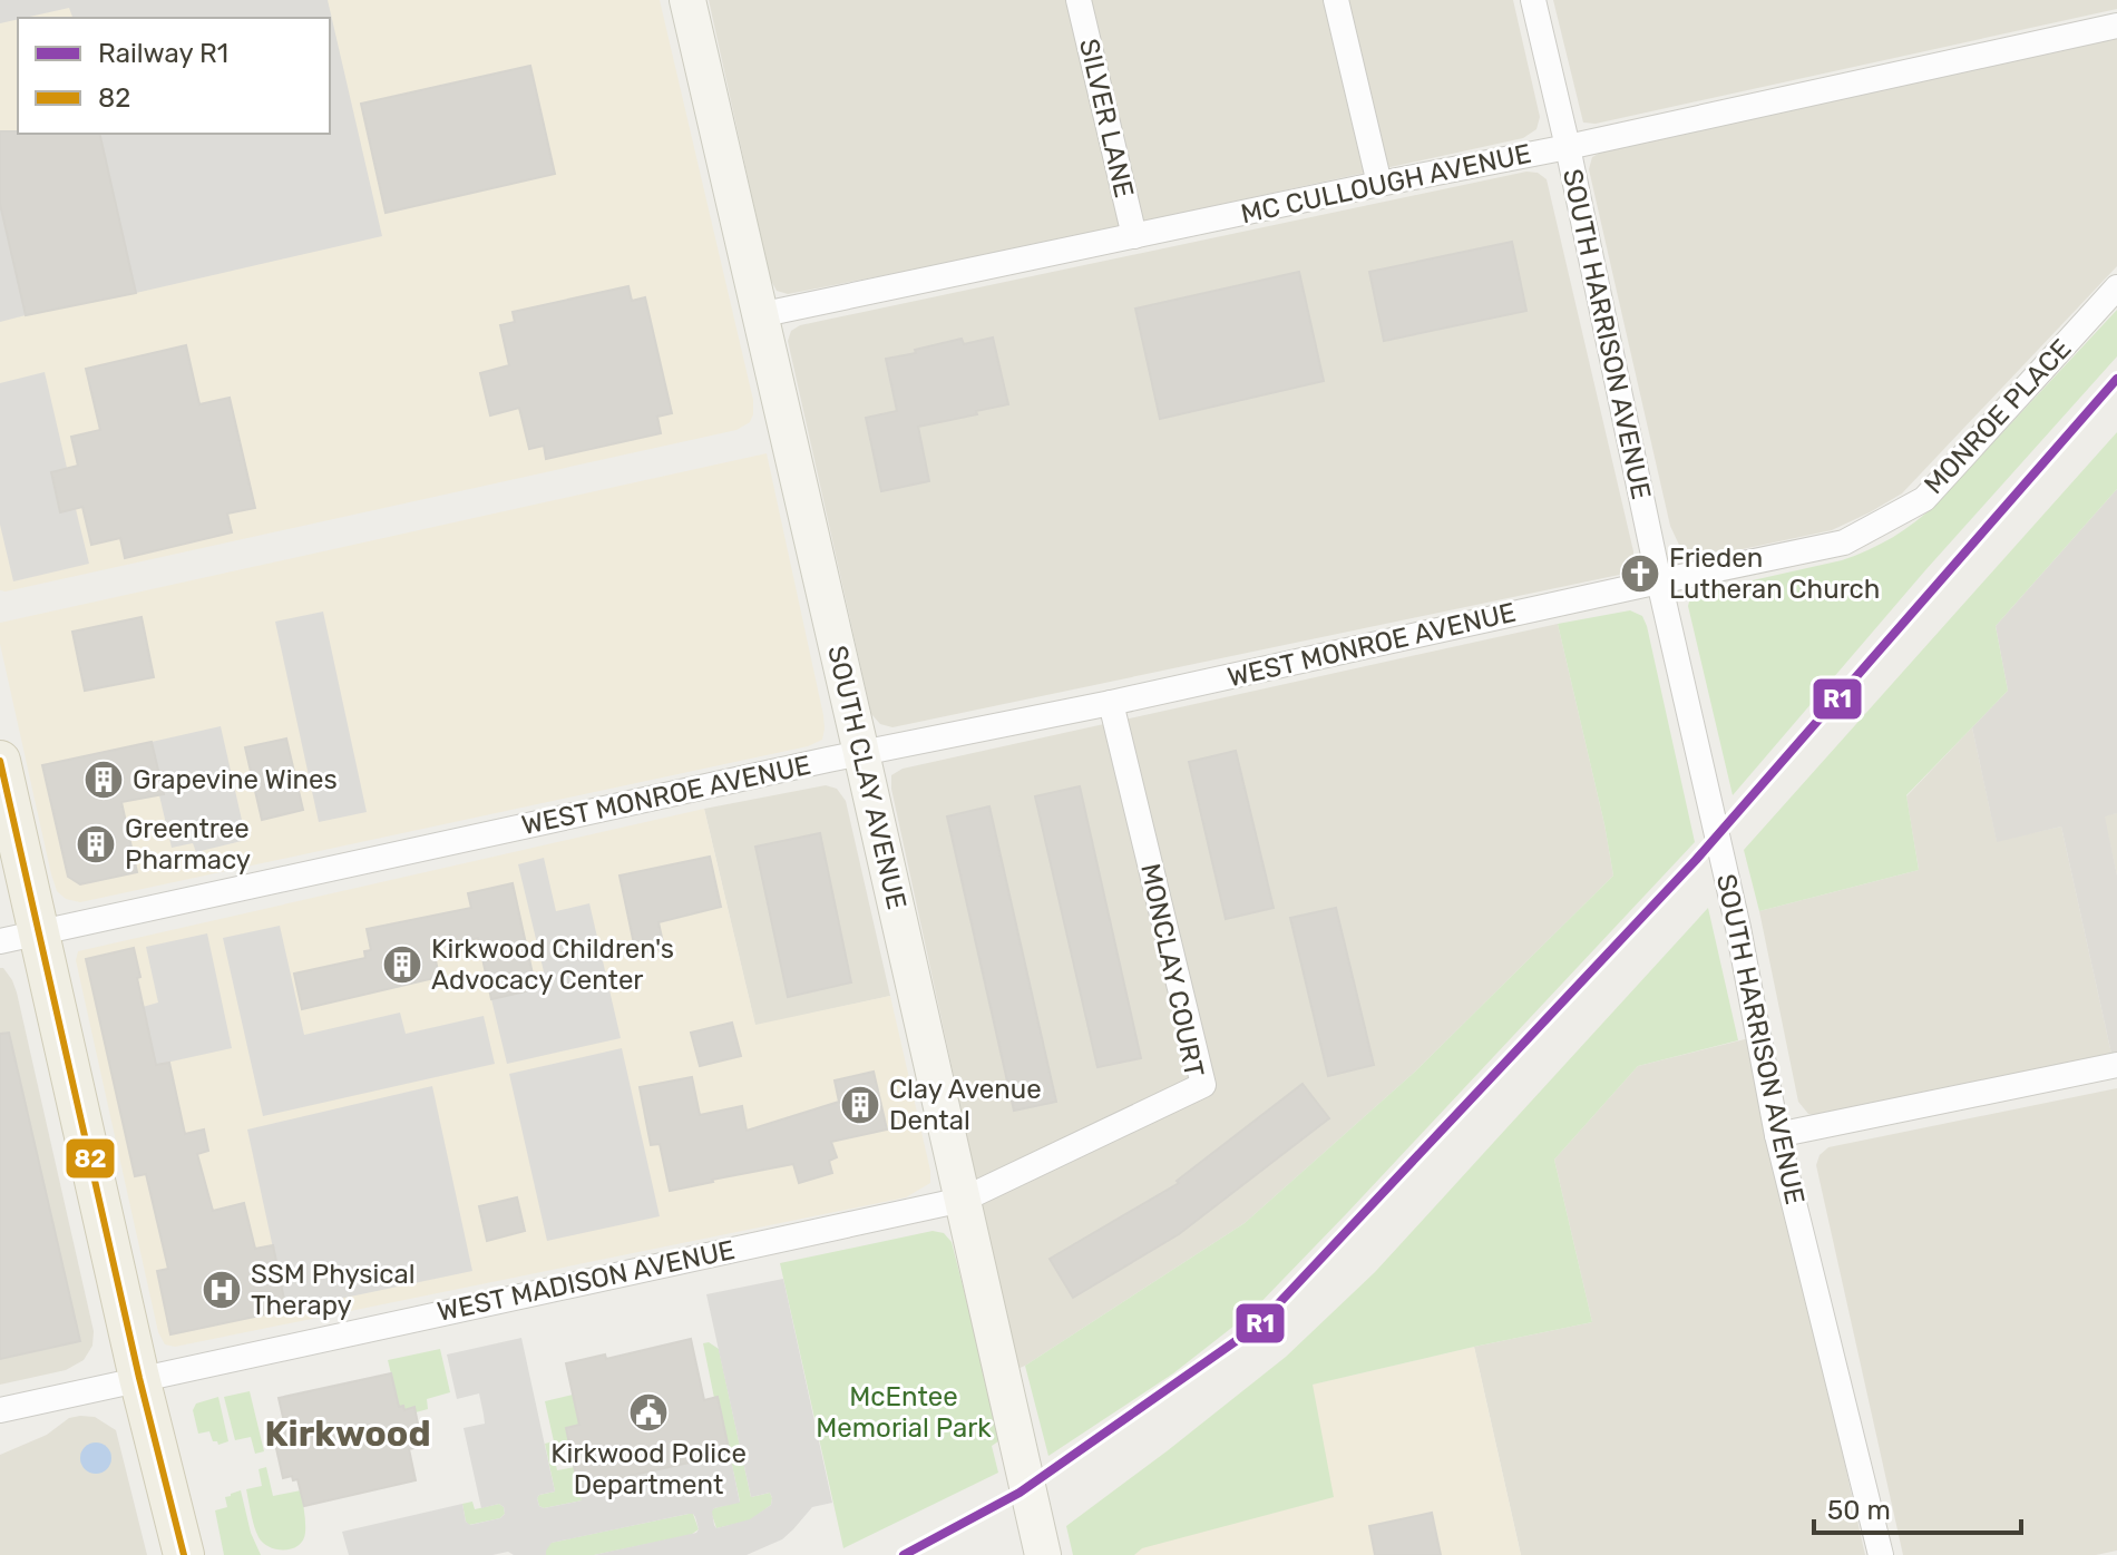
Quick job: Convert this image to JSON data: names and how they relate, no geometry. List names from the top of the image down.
{
  "streets": {
    "street": [
      "SILVER LANE",
      "MC CULLOUGH AVENUE",
      "SOUTH HARRISON AVENUE",
      "MONROE PLACE",
      "WEST MONROE AVENUE",
      "SOUTH CLAY AVENUE",
      "MONCLAY COURT",
      "WEST MADISON AVENUE"
    ]
  },
  "crossings": [
    ["SILVER LANE", "MC CULLOUGH AVENUE"],
    ["MC CULLOUGH AVENUE", "SOUTH HARRISON AVENUE"],
    ["MC CULLOUGH AVENUE", "SOUTH CLAY AVENUE"],
    ["SOUTH HARRISON AVENUE", "MONROE PLACE"],
    ["SOUTH HARRISON AVENUE", "WEST MONROE AVENUE"],
    ["MONROE PLACE", "WEST MONROE AVENUE"],
    ["WEST MONROE AVENUE", "SOUTH CLAY AVENUE"],
    ["WEST MONROE AVENUE", "MONCLAY COURT"],
    ["SOUTH CLAY AVENUE", "MONCLAY COURT"],
    ["SOUTH CLAY AVENUE", "WEST MADISON AVENUE"],
    ["MONCLAY COURT", "WEST MADISON AVENUE"]
  ],
  "districts": ["Kirkwood"],
  "parks": ["McEntee Memorial Park"],
  "places": {
    "church": ["Frieden Lutheran Church"],
    "building": [
      "Grapevine Wines",
      "Greentree Pharmacy",
      "Kirkwood Children's Advocacy Center",
      "Clay Avenue Dental"
    ],
    "hospital": ["SSM Physical Therapy"],
    "public building": ["Kirkwood Police Department"]
  },
  "lines": ["rail line R1", "transit line 82"],
  "legend": ["Railway R1", "82"],
  "scale_bar": "50 m"
}
